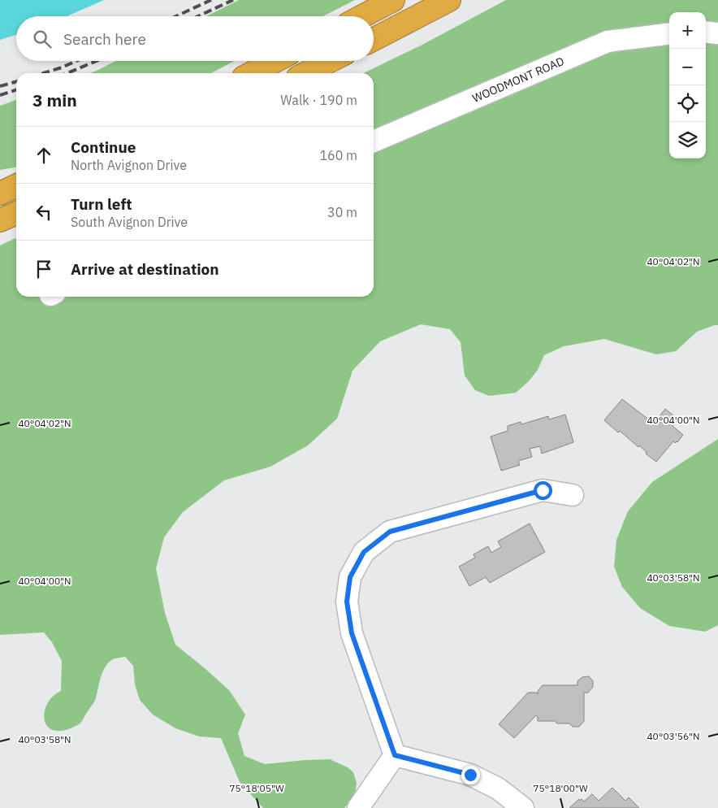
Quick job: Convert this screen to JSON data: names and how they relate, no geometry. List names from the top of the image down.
{
  "streets": {
    "street": ["WOODMONT ROAD"]
  },
  "page": {
    "map_buttons": ["+", "−"],
    "search": "Search here",
    "heading": ["3 min", "Walk · 190 m"],
    "list": [
      ["Continue", "North Avignon Drive", "160 m"],
      ["Turn left", "South Avignon Drive", "30 m"],
      "Arrive at destination"
    ]
  },
  "coordinates": [
    "40°04'02\"N",
    "40°04'00\"N",
    "40°03'58\"N",
    "40°03'56\"N",
    "75°18'05\"W",
    "75°18'00\"W"
  ]
}
